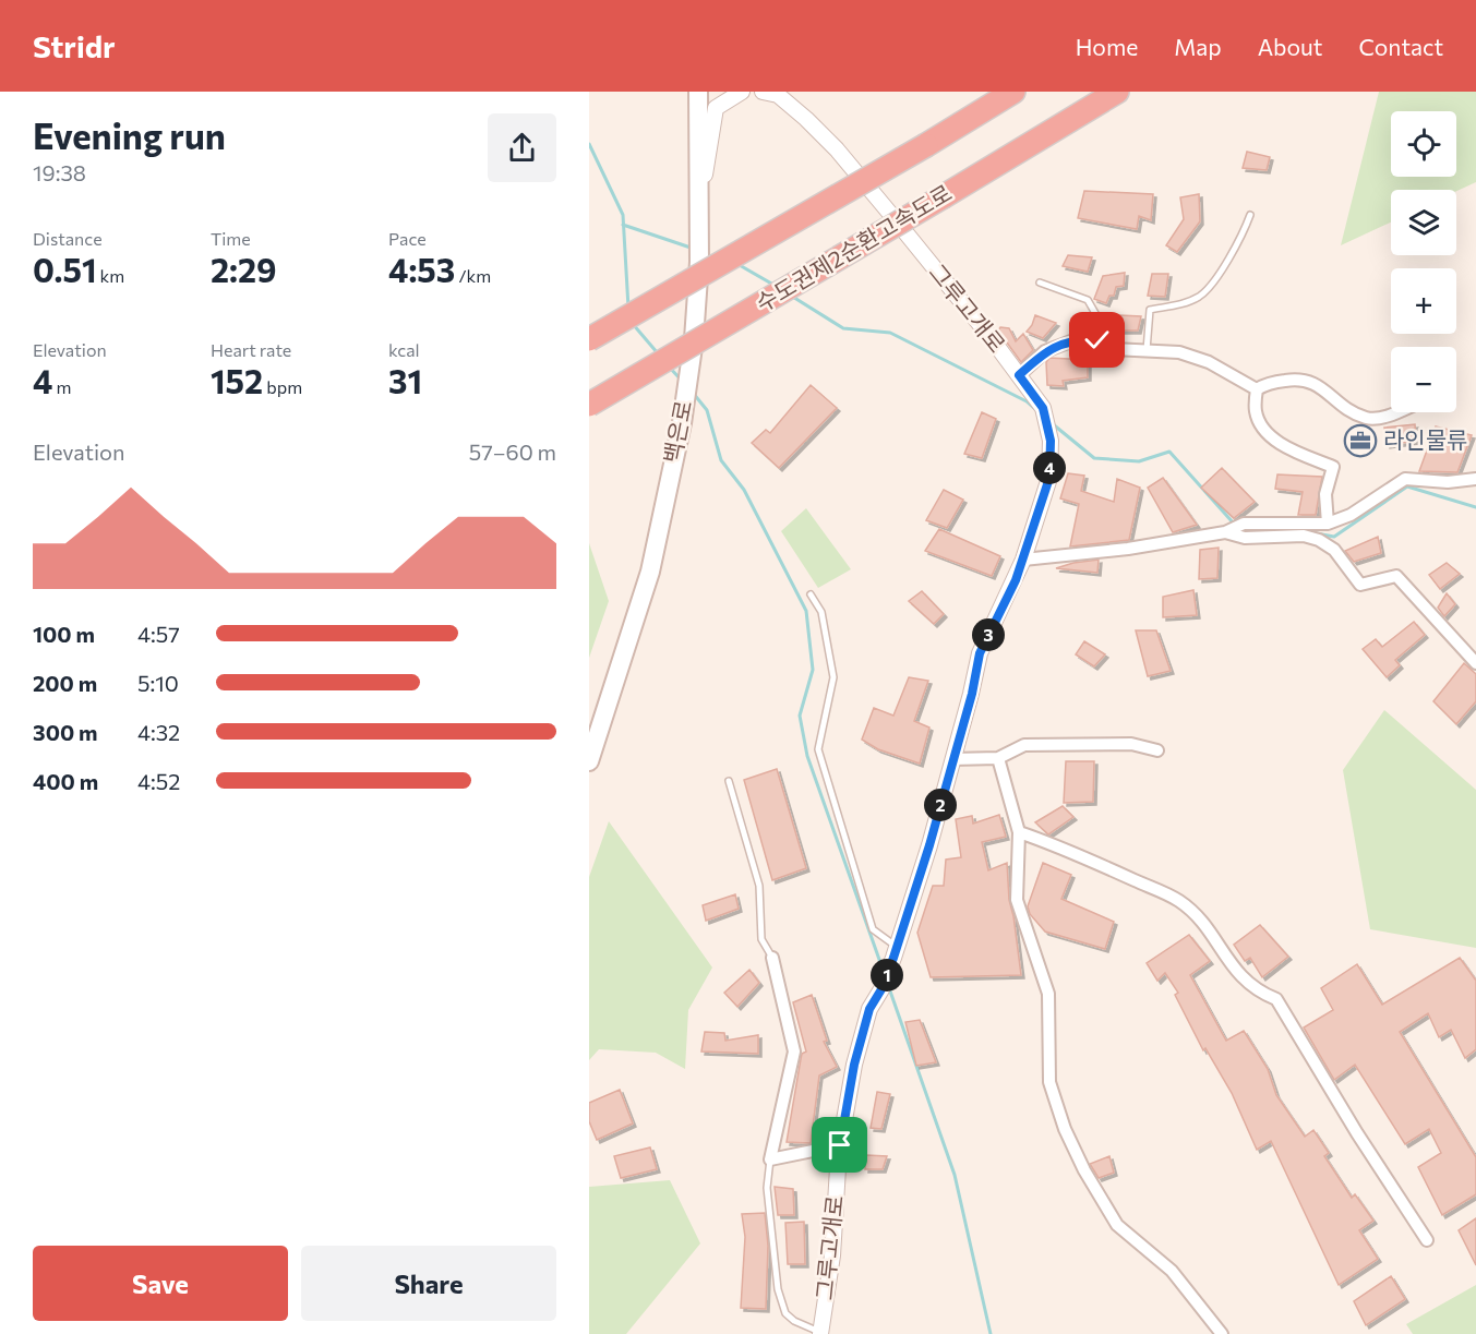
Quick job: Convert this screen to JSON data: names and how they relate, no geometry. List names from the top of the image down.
{
  "streets": {
    "highway": ["수도권제2순환고속도로"],
    "main road": ["백은로"],
    "street": ["그루고개로"]
  },
  "places": {
    "office": ["라인물류"]
  },
  "page": {
    "header": "Stridr",
    "nav": [
      "Home",
      "Map",
      "About",
      "Contact"
    ],
    "heading": ["Evening run", "19:38"],
    "map_buttons": ["+", "−"],
    "stats": [
      ["Distance", "0.51 km"],
      ["Time", "2:29"],
      ["Pace", "4:53 /km"],
      ["Elevation", "4 m"],
      ["Heart rate", "152 bpm"],
      ["kcal", "31"]
    ],
    "chart": ["Elevation", "57–60 m"],
    "pins": [
      "4",
      "3",
      "2",
      "1"
    ],
    "list": [
      {
        "name": "100 m",
        "note": "4:57"
      },
      {
        "name": "200 m",
        "note": "5:10"
      },
      {
        "name": "300 m",
        "note": "4:32"
      },
      {
        "name": "400 m",
        "note": "4:52"
      }
    ],
    "buttons": ["Save", "Share"]
  }
}
